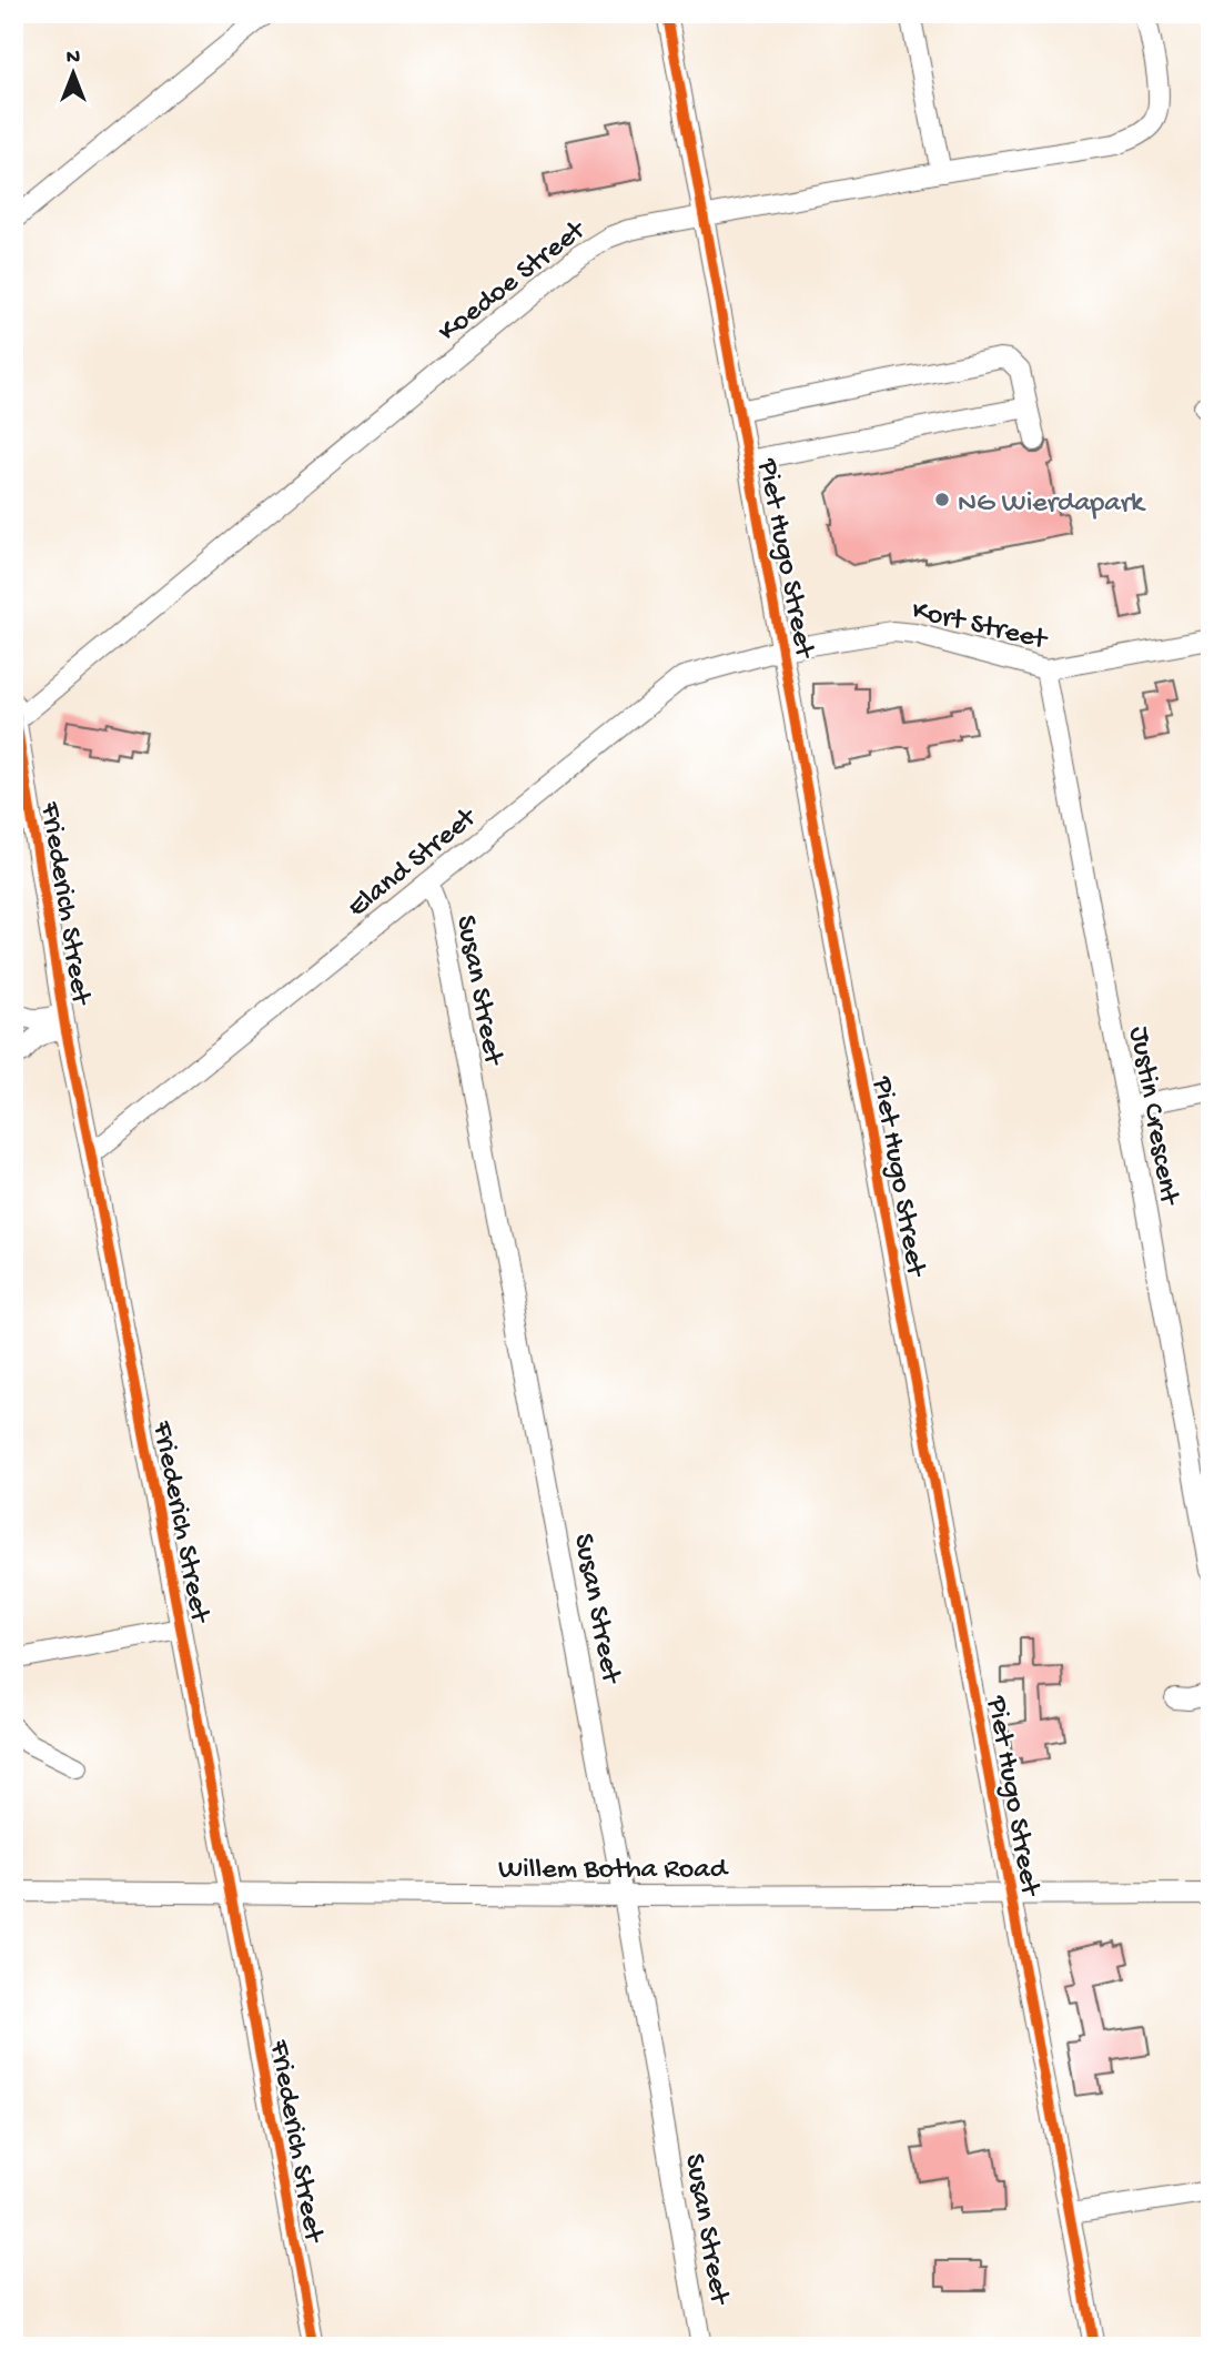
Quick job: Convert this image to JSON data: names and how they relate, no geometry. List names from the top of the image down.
{
  "streets": {
    "street": [
      "Koedoe Street",
      "Piet Hugo Street",
      "Kort Street",
      "Eland Street",
      "Friederich Street",
      "Susan Street",
      "Justin Crescent",
      "Willem Botha Road"
    ]
  },
  "crossings": [
    ["Koedoe Street", "Piet Hugo Street"],
    ["Koedoe Street", "Friederich Street"],
    ["Piet Hugo Street", "Kort Street"],
    ["Piet Hugo Street", "Eland Street"],
    ["Piet Hugo Street", "Willem Botha Road"],
    ["Kort Street", "Eland Street"],
    ["Kort Street", "Justin Crescent"],
    ["Eland Street", "Friederich Street"],
    ["Eland Street", "Susan Street"],
    ["Friederich Street", "Willem Botha Road"],
    ["Susan Street", "Willem Botha Road"]
  ],
  "places": ["NG Wierdapark"],
  "north": "top"
}
